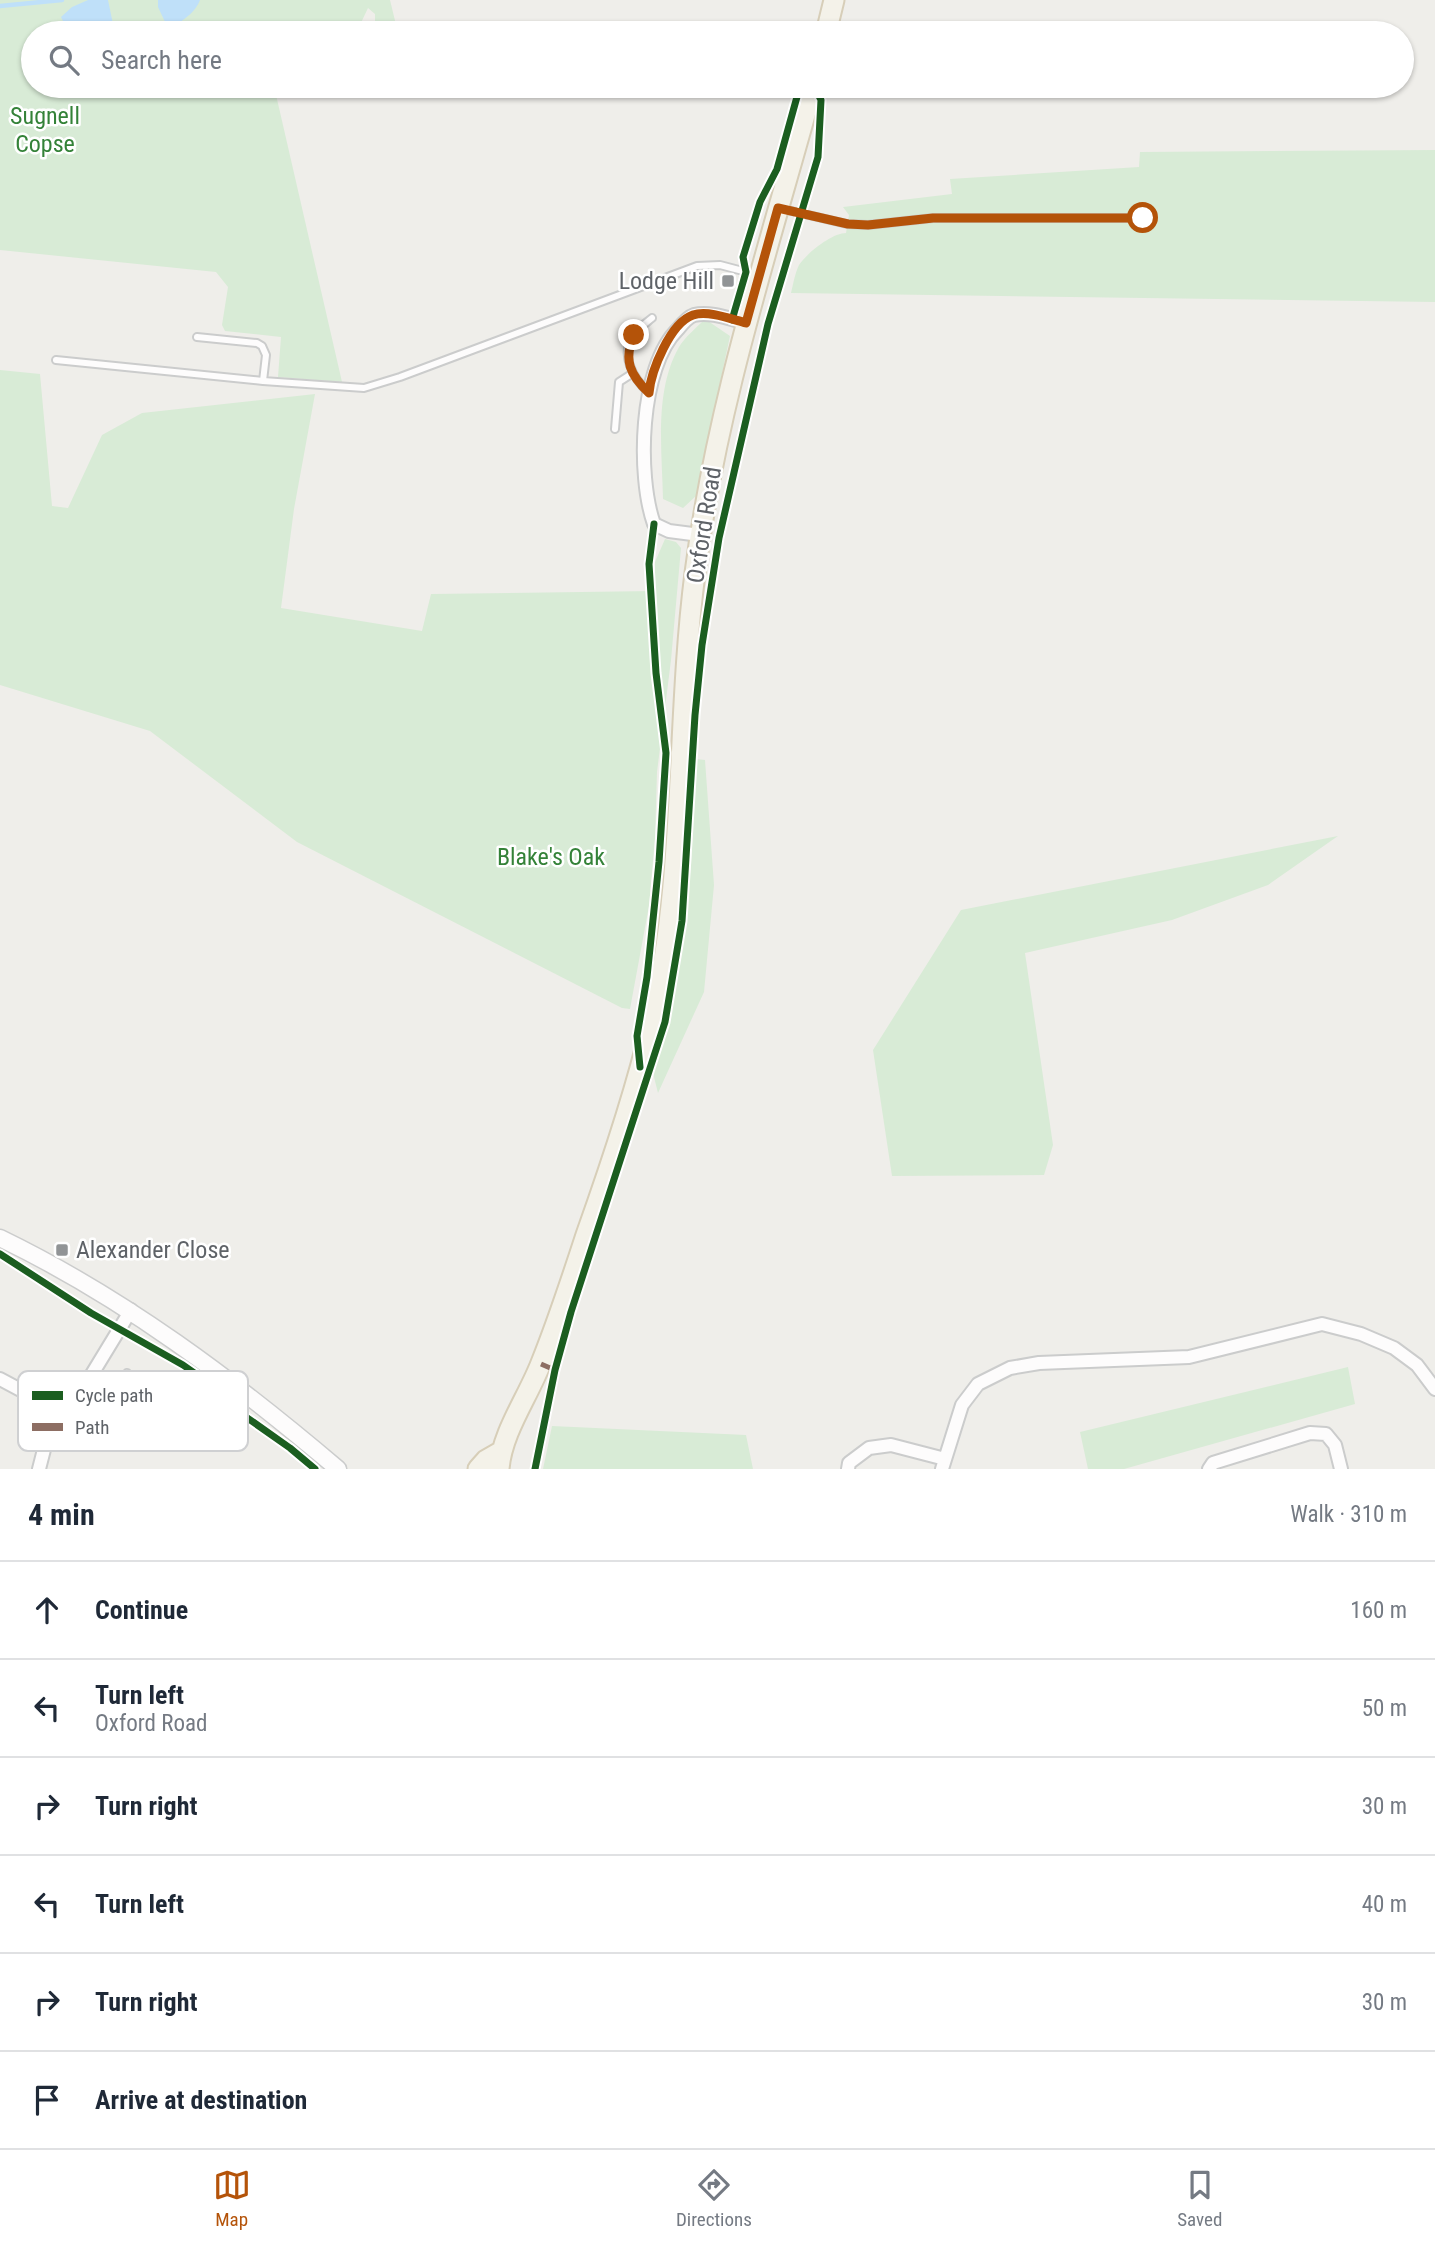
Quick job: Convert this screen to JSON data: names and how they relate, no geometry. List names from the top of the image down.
{
  "streets": {
    "main road": ["Oxford Road"]
  },
  "parks": ["Sugnell Copse", "Blake's Oak"],
  "places": {
    "transit": ["Lodge Hill", "Alexander Close"]
  },
  "legend": ["Cycle path", "Path"],
  "page": {
    "search": "Search here",
    "heading": ["4 min", "Walk · 310 m"],
    "list": [
      ["Continue", "160 m"],
      ["Turn left", "Oxford Road", "50 m"],
      ["Turn right", "30 m"],
      ["Turn left", "40 m"],
      ["Turn right", "30 m"],
      "Arrive at destination"
    ],
    "nav": ["Map", "Directions", "Saved"]
  }
}
